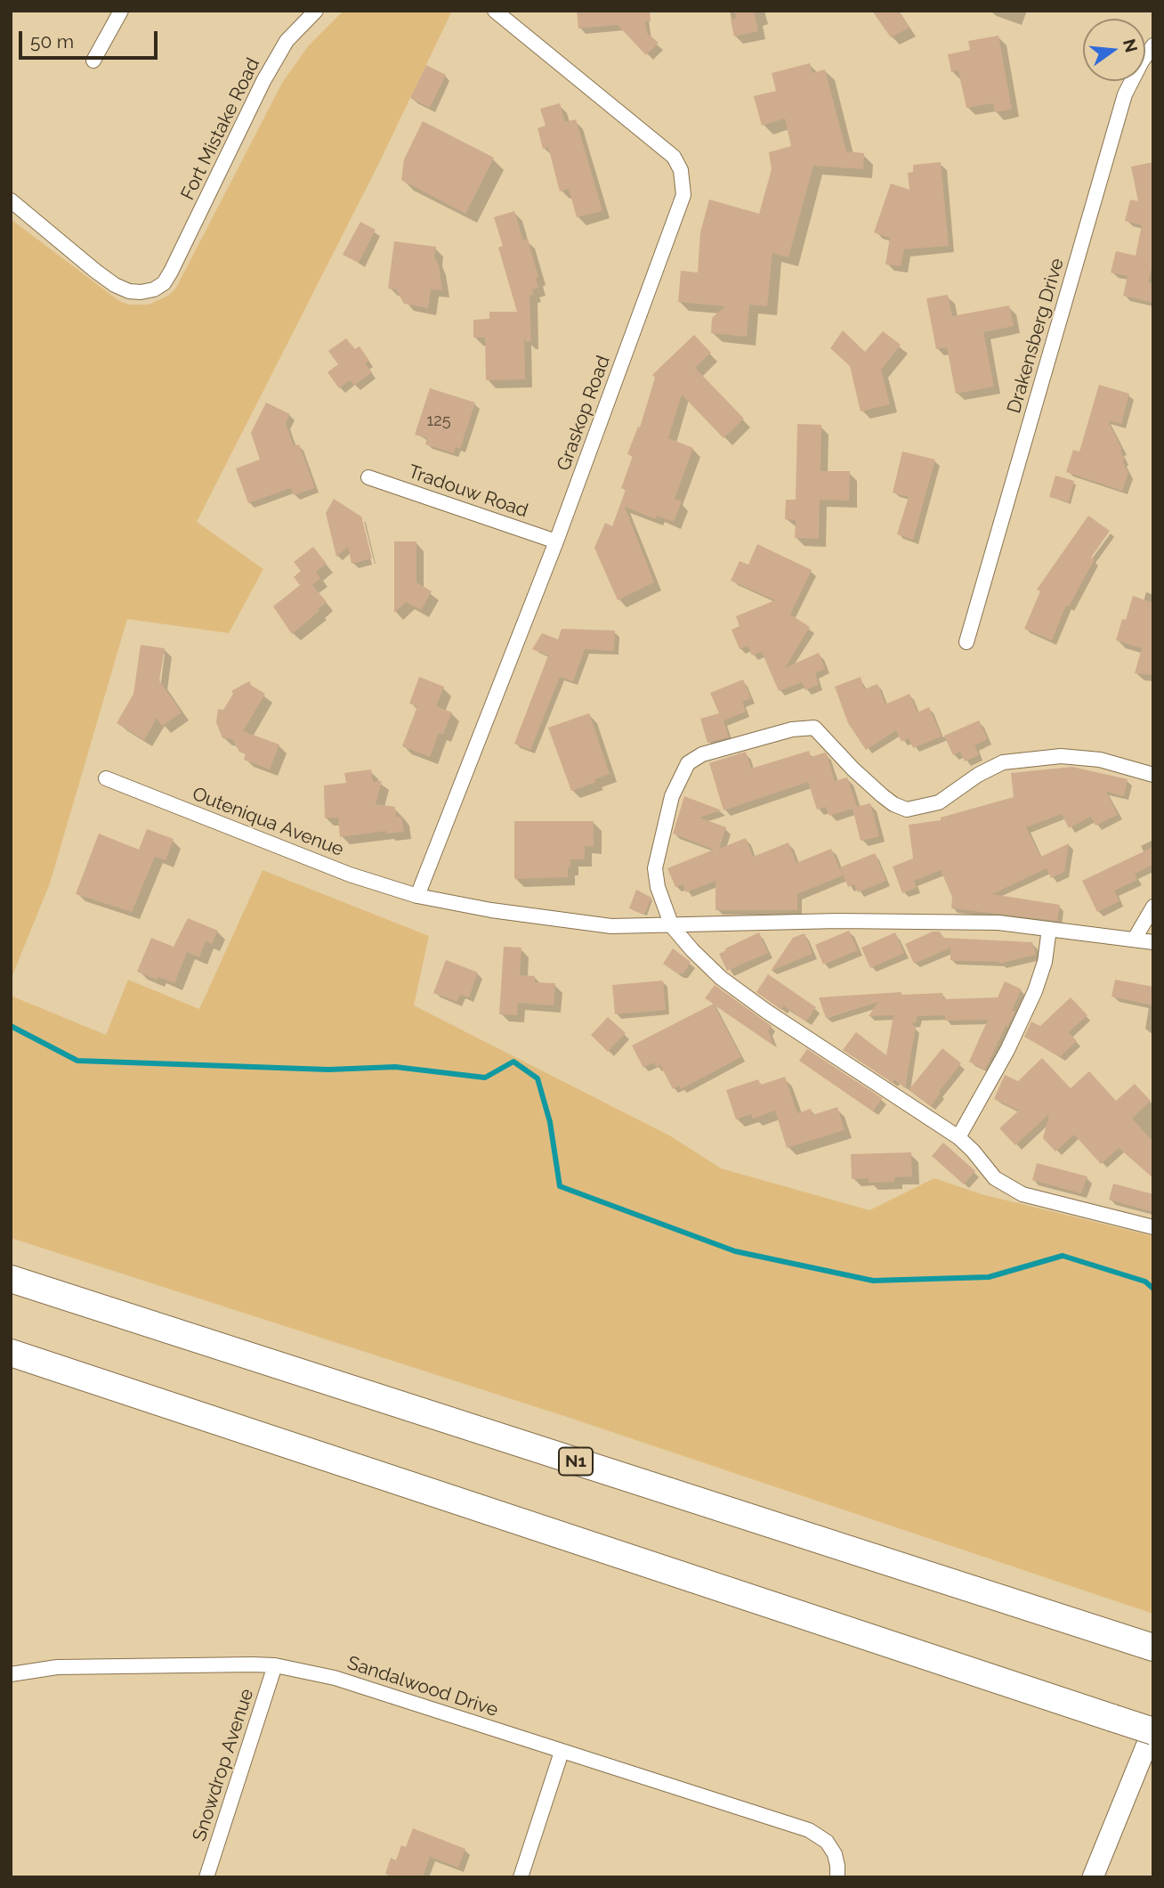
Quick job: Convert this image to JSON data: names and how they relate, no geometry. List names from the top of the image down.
{
  "streets": {
    "highway": ["N1"],
    "street": [
      "Fort Mistake Road",
      "Drakensberg Drive",
      "Graskop Road",
      "Tradouw Road",
      "Outeniqua Avenue",
      "Sandalwood Drive",
      "Snowdrop Avenue"
    ]
  },
  "crossings": [
    ["Graskop Road", "Tradouw Road"],
    ["Graskop Road", "Outeniqua Avenue"],
    ["Sandalwood Drive", "Snowdrop Avenue"]
  ],
  "house_numbers": ["125"],
  "scale_bar": "50 m",
  "north": "right"
}
